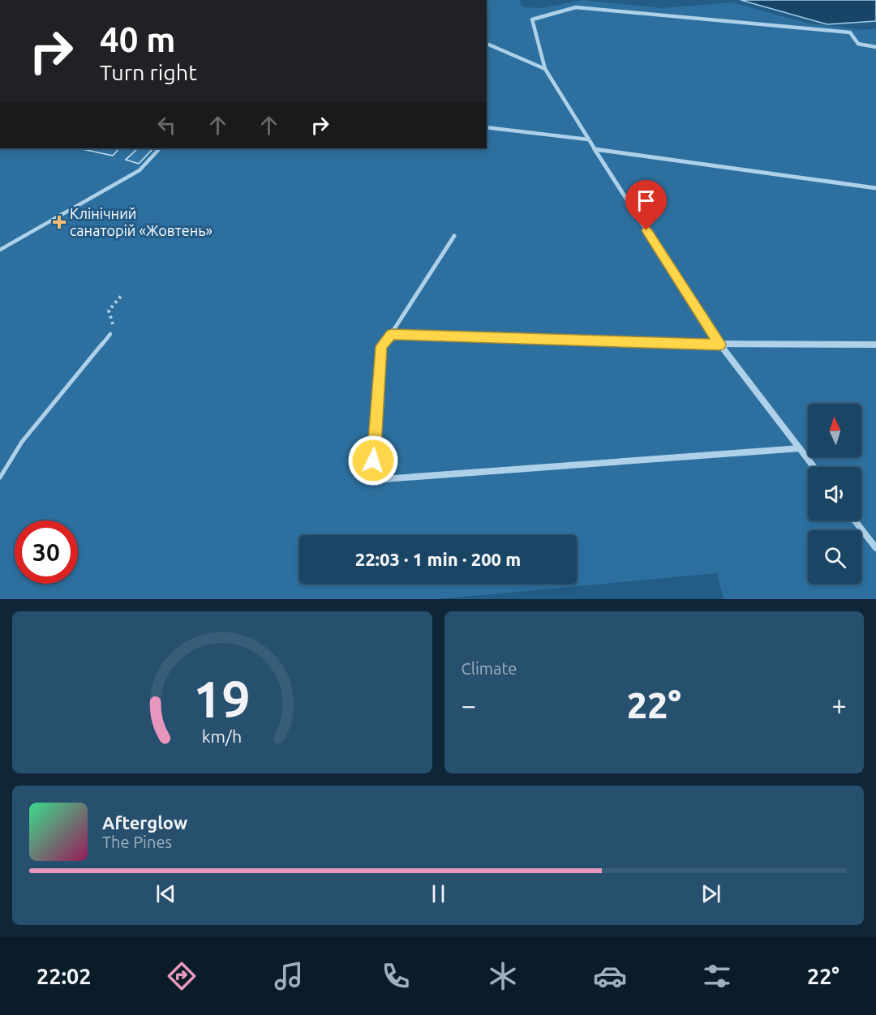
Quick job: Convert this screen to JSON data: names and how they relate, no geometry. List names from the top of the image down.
{
  "places": {
    "health": ["Клінічний санаторій «Жовтень»"]
  },
  "north": "top",
  "page": {
    "turn": ["40 m", "Turn right"],
    "limit": "30",
    "trip": "22:03 · 1 min · 200 m",
    "tile": "Climate",
    "heat": ["−", "22°", "+"],
    "song": ["Afterglow", "The Pines"],
    "tabs": ["22:02", "22°"],
    "gauge": ["19", "km/h"]
  }
}
